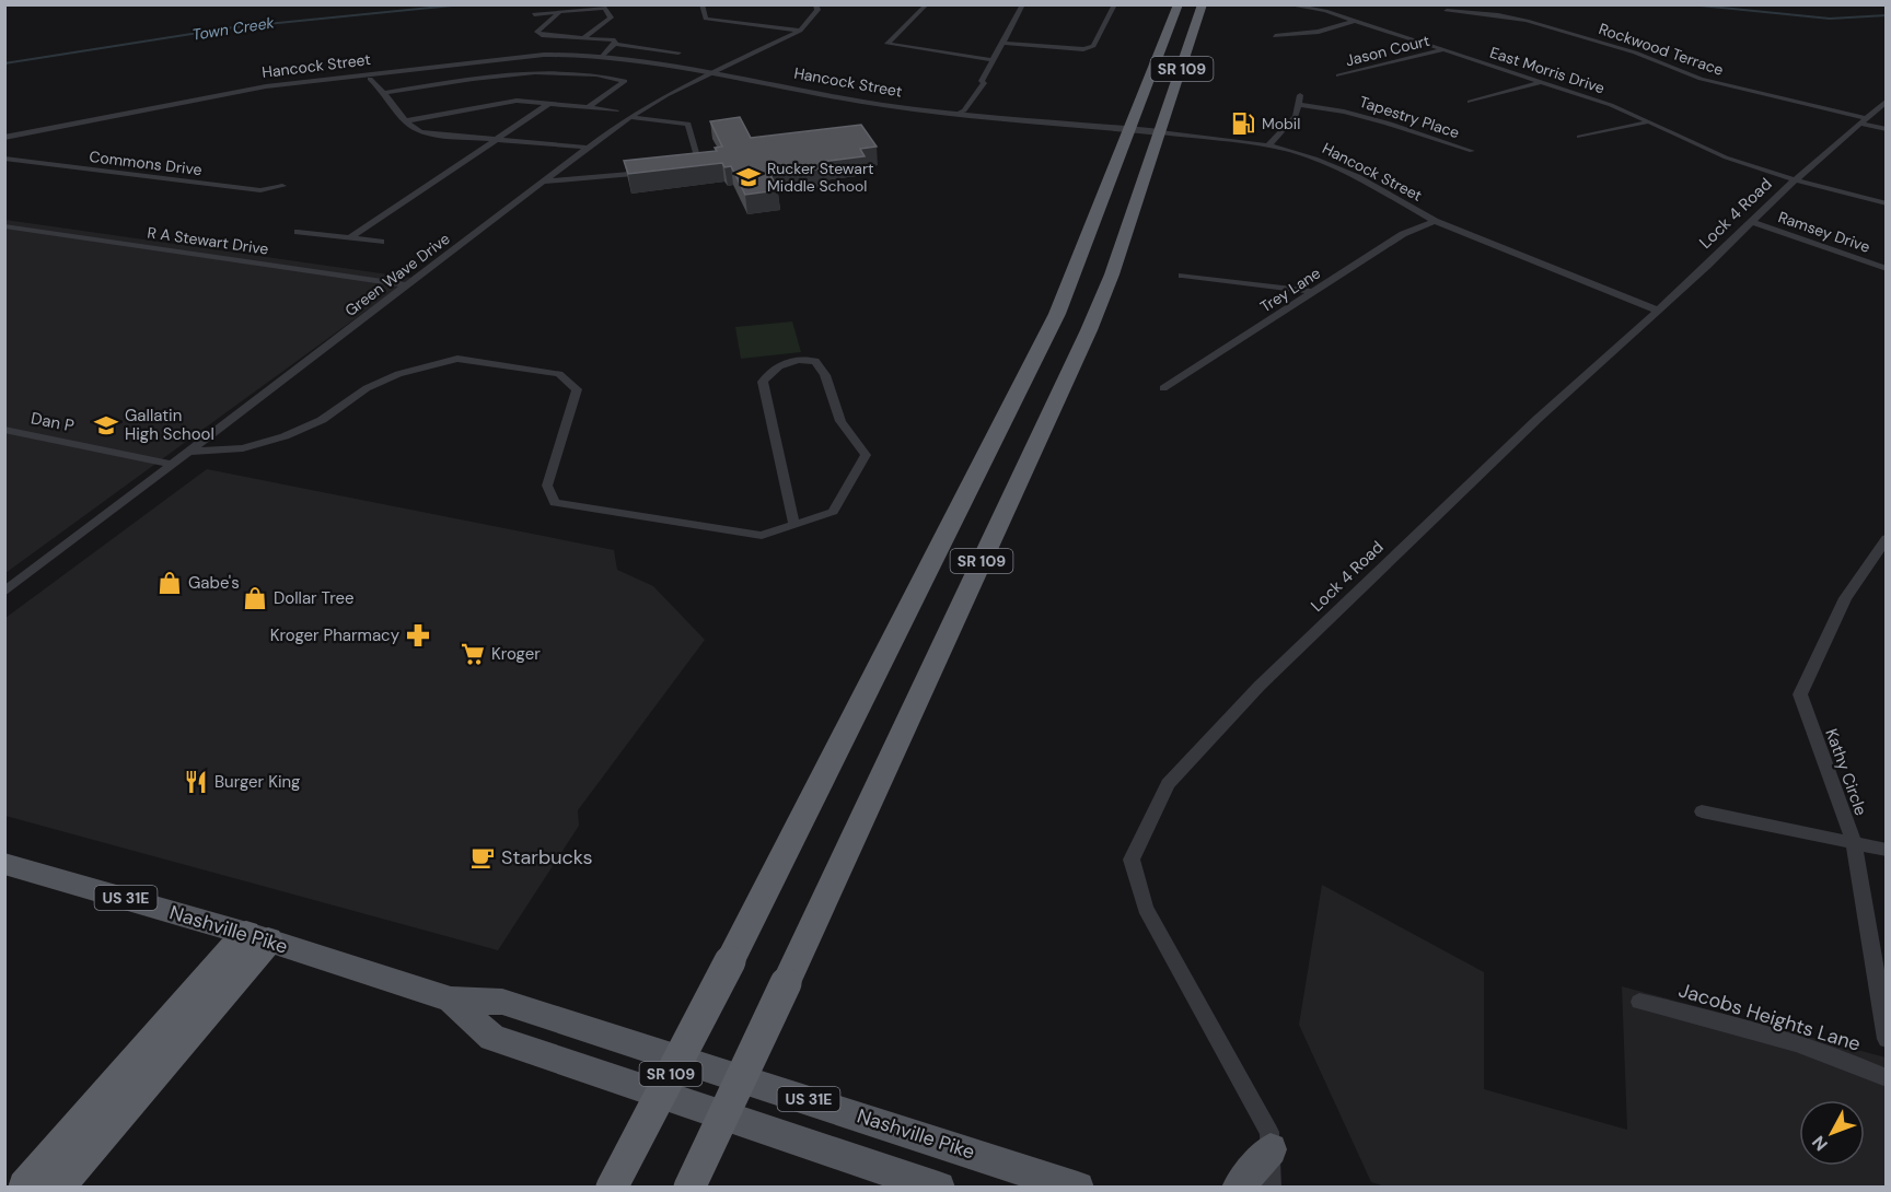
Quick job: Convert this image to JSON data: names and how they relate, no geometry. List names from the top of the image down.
{
  "streets": {
    "highway": ["SR 109"],
    "main road": ["US 31E", "Nashville Pike"],
    "street": [
      "Rockwood Terrace",
      "Jason Court",
      "Hancock Street",
      "East Morris Drive",
      "Tapestry Place",
      "Commons Drive",
      "Lock 4 Road",
      "Ramsey Drive",
      "R A Stewart Drive",
      "Green Wave Drive",
      "Trey Lane",
      "Dan P",
      "Kathy Circle",
      "Jacobs Heights Lane"
    ]
  },
  "crossings": [
    ["Rockwood Terrace", "Lock 4 Road"],
    ["Jason Court", "East Morris Drive"],
    ["Hancock Street", "SR 109"],
    ["Hancock Street", "Lock 4 Road"],
    ["Hancock Street", "Green Wave Drive"],
    ["Hancock Street", "Trey Lane"],
    ["East Morris Drive", "Lock 4 Road"],
    ["Lock 4 Road", "Ramsey Drive"],
    ["R A Stewart Drive", "Green Wave Drive"],
    ["Green Wave Drive", "Dan P"]
  ],
  "water": ["Town Creek"],
  "places": {
    "fuel station": ["Mobil"],
    "school or university": ["Rucker Stewart Middle School", "Gallatin High School"],
    "shop": ["Gabe's", "Dollar Tree"],
    "pharmacy": ["Kroger Pharmacy"],
    "supermarket": ["Kroger"],
    "restaurant": ["Burger King"],
    "cafe": ["Starbucks"]
  },
  "north": "bottom left"
}
